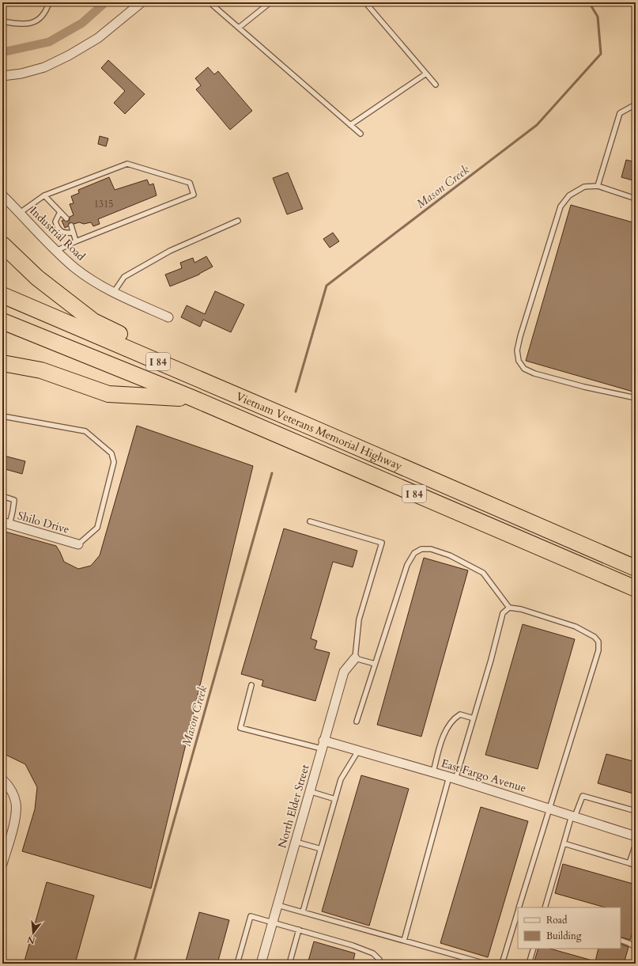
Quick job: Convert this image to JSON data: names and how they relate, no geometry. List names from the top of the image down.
{
  "streets": {
    "highway": ["I 84", "Vietnam Veterans Memorial Highway"],
    "street": [
      "Industrial Road",
      "Shilo Drive",
      "East Fargo Avenue",
      "North Elder Street"
    ]
  },
  "crossings": [
    ["East Fargo Avenue", "North Elder Street"]
  ],
  "water": ["Mason Creek"],
  "house_numbers": ["1315"],
  "legend": ["Road", "Building"],
  "north": "bottom"
}
